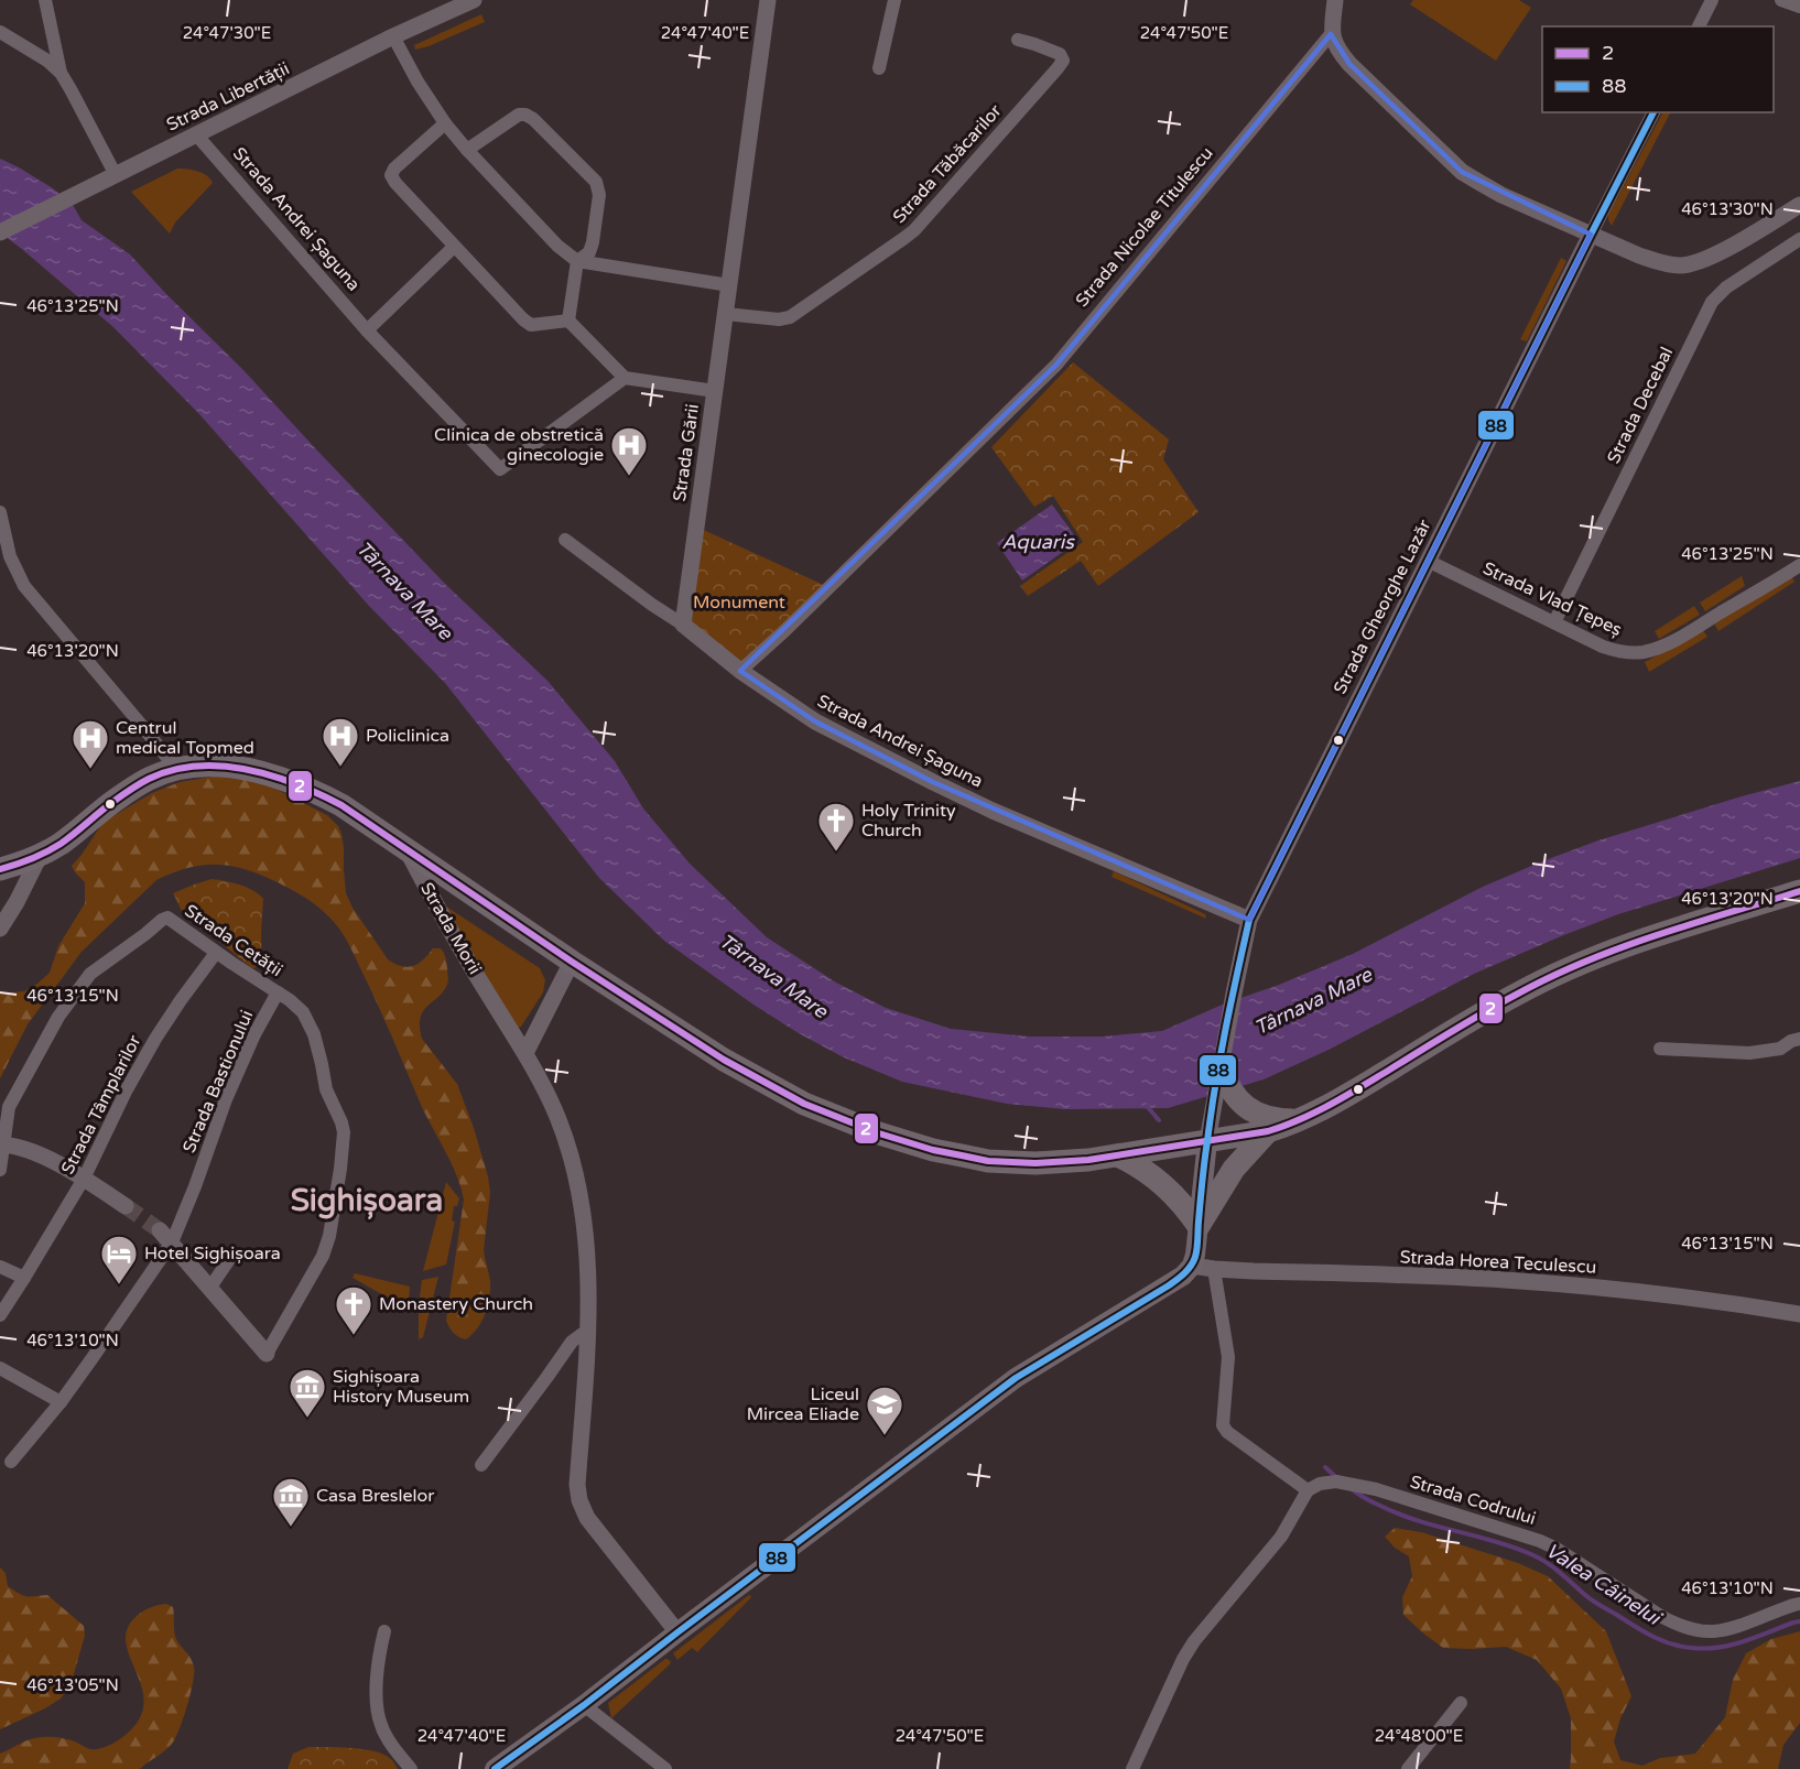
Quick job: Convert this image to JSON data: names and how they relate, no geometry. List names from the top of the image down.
{
  "streets": {
    "highway": ["Strada Morii"],
    "street": [
      "Strada Libertății",
      "Strada Tăbăcarilor",
      "Strada Andrei Șaguna",
      "Strada Nicolae Titulescu",
      "Strada Decebal",
      "Strada Gării",
      "Strada Vlad Țepeș",
      "Strada Gheorghe Lazăr",
      "Strada Cetății",
      "Strada Bastionului",
      "Strada Tâmplarilor",
      "Strada Horea Teculescu",
      "Strada Codrului"
    ]
  },
  "crossings": [
    ["Strada Libertății", "Strada Andrei Șaguna"],
    ["Strada Tăbăcarilor", "Strada Gării"],
    ["Strada Andrei Șaguna", "Strada Nicolae Titulescu"],
    ["Strada Andrei Șaguna", "Strada Gării"],
    ["Strada Andrei Șaguna", "Strada Gheorghe Lazăr"],
    ["Strada Decebal", "Strada Vlad Țepeș"],
    ["Strada Vlad Țepeș", "Strada Gheorghe Lazăr"],
    ["Strada Cetății", "Strada Bastionului"],
    ["Strada Cetății", "Strada Tâmplarilor"]
  ],
  "districts": ["Sighișoara"],
  "water": ["Aquaris", "Târnava Mare", "Valea Câinelui"],
  "parks": ["Monument"],
  "places": {
    "hospital": ["Clinica de obstretică ginecologie", "Policlinica", "Centrul medical Topmed"],
    "church": ["Holy Trinity Church", "Monastery Church"],
    "hotel": ["Hotel Sighișoara"],
    "museum": ["Sighișoara History Museum", "Casa Breslelor"],
    "school or university": ["Liceul Mircea Eliade"]
  },
  "lines": ["transit line 88", "transit line 2"],
  "legend": ["2", "88"],
  "coordinates": [
    "24°47'30\"E",
    "24°47'40\"E",
    "24°47'50\"E",
    "46°13'30\"N",
    "46°13'25\"N",
    "46°13'20\"N",
    "46°13'15\"N",
    "46°13'10\"N",
    "46°13'05\"N",
    "24°48'00\"E"
  ]
}
